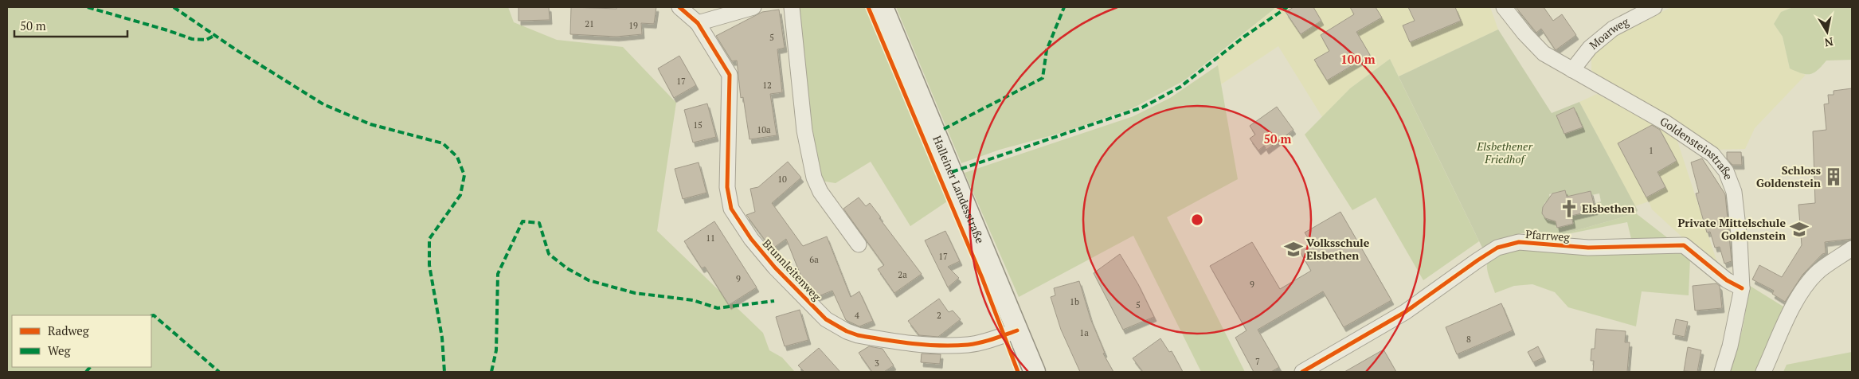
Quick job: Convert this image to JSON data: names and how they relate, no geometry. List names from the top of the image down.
{
  "streets": {
    "main road": ["Halleiner Landesstraße"],
    "street": [
      "Moarweg",
      "Goldensteinstraße",
      "Pfarrweg",
      "Brunnleitenweg"
    ]
  },
  "crossings": [
    ["Moarweg", "Goldensteinstraße"],
    ["Goldensteinstraße", "Pfarrweg"],
    ["Halleiner Landesstraße", "Brunnleitenweg"]
  ],
  "parks": ["Elsbethener Friedhof"],
  "places": {
    "building": ["Schloss Goldenstein"],
    "church": ["Elsbethen"],
    "school or university": ["Private Mittelschule Goldenstein", "Volksschule Elsbethen"]
  },
  "house_numbers": [
    "21",
    "19",
    "5",
    "17",
    "12",
    "15",
    "10a",
    "1",
    "10",
    "11",
    "17",
    "6a",
    "2a",
    "9",
    "9",
    "1b",
    "5",
    "4",
    "2",
    "1a",
    "8",
    "7",
    "3"
  ],
  "legend": ["Radweg", "Weg"],
  "scale_bar": "50 m",
  "north": "bottom",
  "rings": ["100 m", "50 m"]
}
